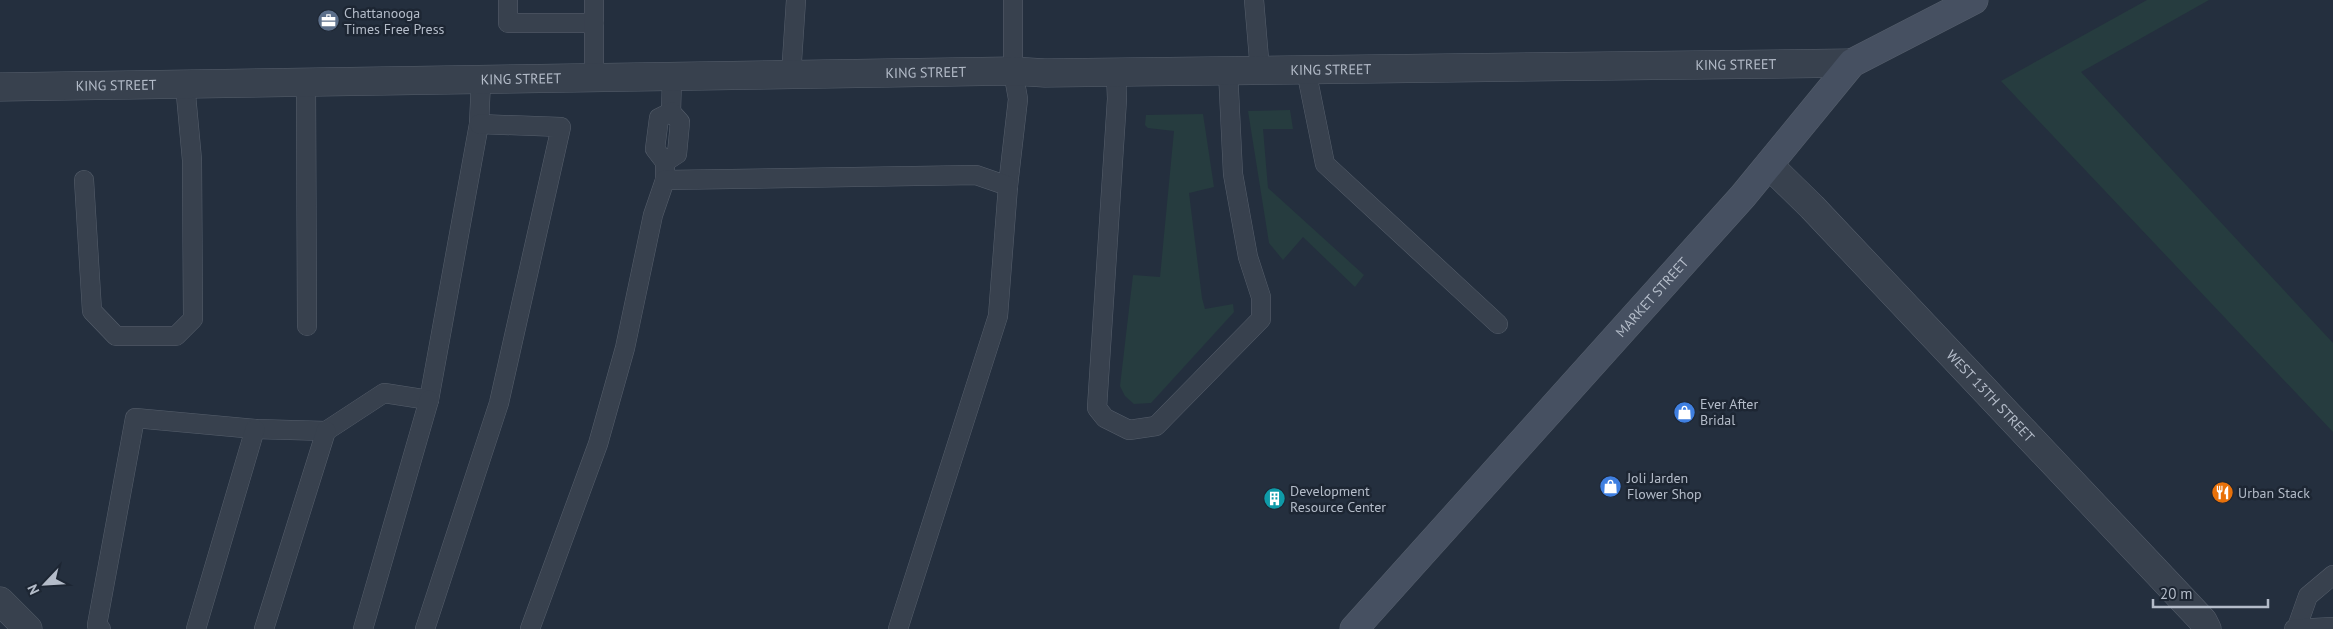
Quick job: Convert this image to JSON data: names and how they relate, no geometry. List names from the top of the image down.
{
  "streets": {
    "main road": ["MARKET STREET"],
    "street": ["KING STREET", "WEST 13TH STREET"]
  },
  "crossings": [
    ["KING STREET", "MARKET STREET"],
    ["MARKET STREET", "WEST 13TH STREET"]
  ],
  "places": {
    "office": ["Chattanooga Times Free Press"],
    "shop": ["Ever After Bridal", "Joli Jarden Flower Shop"],
    "restaurant": ["Urban Stack"],
    "building": ["Development Resource Center"]
  },
  "scale_bar": "20 m",
  "north": "bottom left"
}
